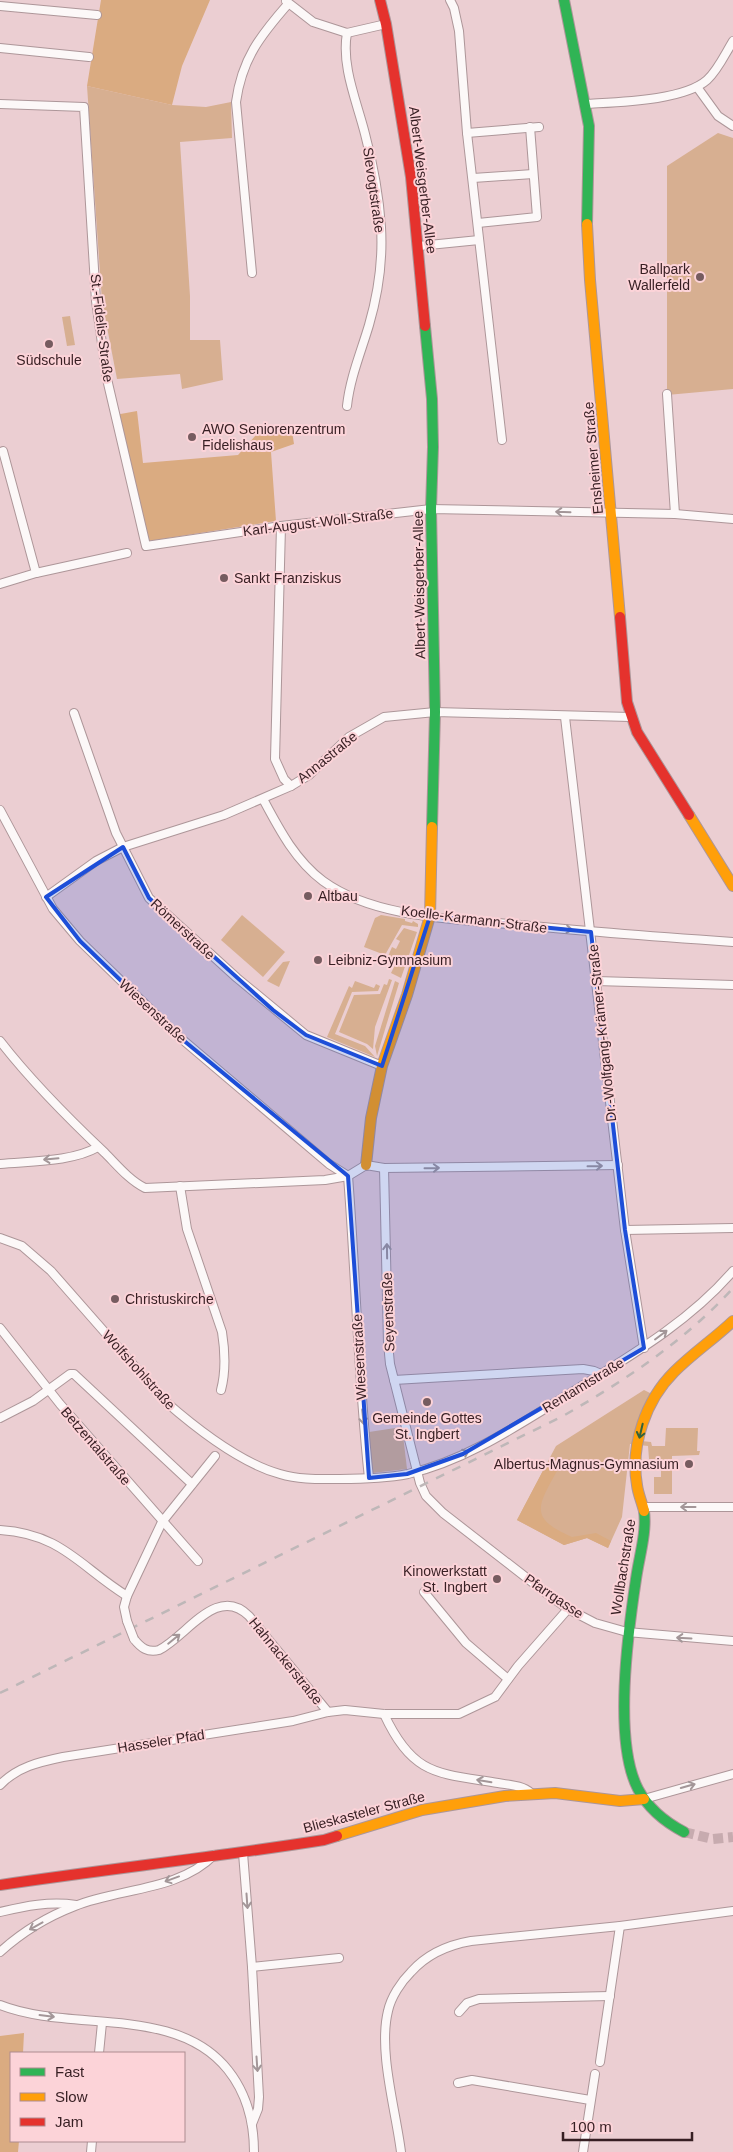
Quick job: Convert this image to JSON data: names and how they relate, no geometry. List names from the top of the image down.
{
  "streets": {
    "street": [
      "Albert-Weisgerber-Allee",
      "Slevogtstraße",
      "St.-Fidelis-Straße",
      "Ensheimer Straße",
      "Karl-August-Woll-Straße",
      "Annastraße",
      "Koelle-Karmann-Straße",
      "Römerstraße",
      "Wiesenstraße",
      "Dr.-Wolfgang-Krämer-Straße",
      "Seyenstraße",
      "Wolfshohlstraße",
      "Rentamtstraße",
      "Betzentalstraße",
      "Wollbachstraße",
      "Pfarrgasse",
      "Hahnackerstraße",
      "Hasseler Pfad",
      "Blieskasteler Straße"
    ]
  },
  "crossings": [
    ["Albert-Weisgerber-Allee", "Karl-August-Woll-Straße"],
    ["Albert-Weisgerber-Allee", "Annastraße"],
    ["Albert-Weisgerber-Allee", "Koelle-Karmann-Straße"],
    ["Albert-Weisgerber-Allee", "Römerstraße"],
    ["St.-Fidelis-Straße", "Karl-August-Woll-Straße"],
    ["Ensheimer Straße", "Karl-August-Woll-Straße"],
    ["Ensheimer Straße", "Annastraße"],
    ["Annastraße", "Koelle-Karmann-Straße"],
    ["Annastraße", "Römerstraße"],
    ["Annastraße", "Wiesenstraße"],
    ["Annastraße", "Dr.-Wolfgang-Krämer-Straße"],
    ["Koelle-Karmann-Straße", "Dr.-Wolfgang-Krämer-Straße"],
    ["Wiesenstraße", "Wolfshohlstraße"],
    ["Dr.-Wolfgang-Krämer-Straße", "Rentamtstraße"],
    ["Seyenstraße", "Wolfshohlstraße"],
    ["Seyenstraße", "Rentamtstraße"],
    ["Seyenstraße", "Pfarrgasse"],
    ["Wolfshohlstraße", "Rentamtstraße"],
    ["Wolfshohlstraße", "Pfarrgasse"],
    ["Rentamtstraße", "Pfarrgasse"],
    ["Wollbachstraße", "Pfarrgasse"],
    ["Wollbachstraße", "Blieskasteler Straße"],
    ["Pfarrgasse", "Hahnackerstraße"],
    ["Hahnackerstraße", "Hasseler Pfad"]
  ],
  "one_way": [
    "Wiesenstraße",
    "Seyenstraße",
    "Rentamtstraße",
    "Wollbachstraße"
  ],
  "places": [
    "Ballpark Wallerfeld",
    "Südschule",
    "AWO Seniorenzentrum Fidelishaus",
    "Sankt Franziskus",
    "Altbau",
    "Leibniz-Gymnasium",
    "Christuskirche",
    "Gemeinde Gottes St. Ingbert",
    "Albertus-Magnus-Gymnasium",
    "Kinowerkstatt St. Ingbert"
  ],
  "legend": ["Fast", "Slow", "Jam"],
  "scale_bar": "100 m"
}
